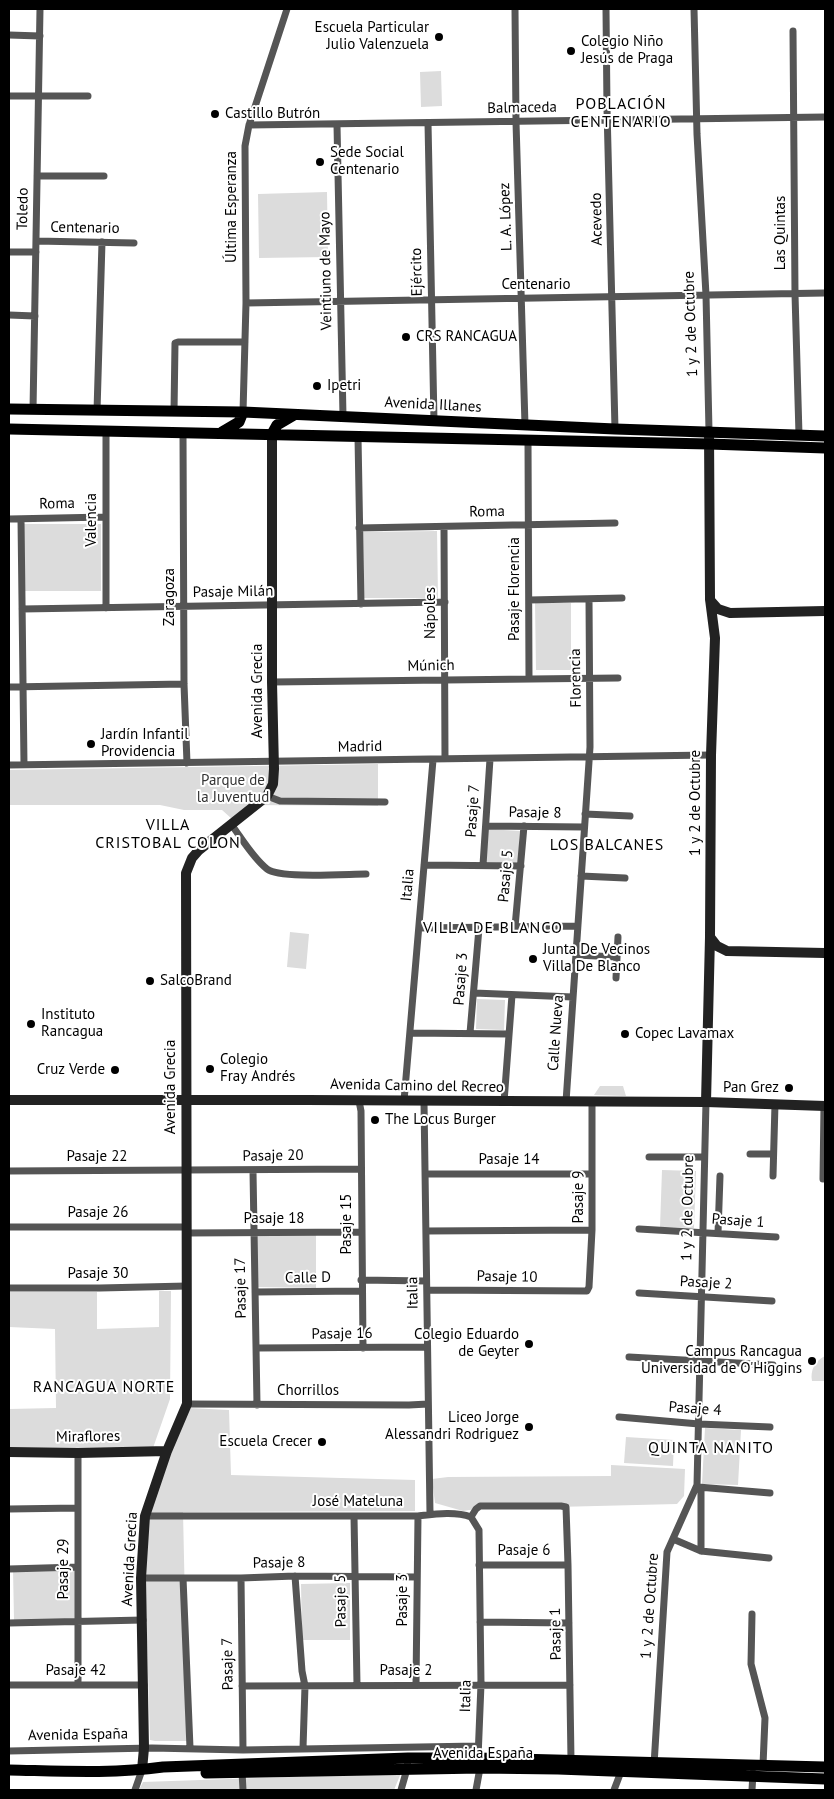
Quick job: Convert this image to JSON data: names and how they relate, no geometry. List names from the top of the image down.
{
  "streets": {
    "main road": ["Avenida Illanes", "Avenida España"],
    "street": [
      "Balmaceda",
      "Última Esperanza",
      "Toledo",
      "L. A. López",
      "Acevedo",
      "Centenario",
      "Las Quintas",
      "Veintiuno de Mayo",
      "Ejército",
      "1 y 2 de Octubre",
      "Roma",
      "Valencia",
      "Pasaje Florencia",
      "Pasaje Milán",
      "Zaragoza",
      "Nápoles",
      "Múnich",
      "Florencia",
      "Avenida Grecia",
      "Madrid",
      "Pasaje 7",
      "Pasaje 8",
      "Pasaje 5",
      "Italia",
      "Pasaje 3",
      "Calle Nueva",
      "Avenida Camino del Recreo",
      "Pasaje 20",
      "Pasaje 22",
      "Pasaje 14",
      "Pasaje 9",
      "Pasaje 26",
      "Pasaje 18",
      "Pasaje 1",
      "Pasaje 15",
      "Pasaje 30",
      "Pasaje 10",
      "Calle D",
      "Pasaje 2",
      "Pasaje 17",
      "Pasaje 16",
      "Chorrillos",
      "Pasaje 4",
      "Miraflores",
      "José Mateluna",
      "Pasaje 6",
      "Pasaje 29",
      "Pasaje 42"
    ]
  },
  "crossings": [
    ["Balmaceda", "Última Esperanza"],
    ["Balmaceda", "L. A. López"],
    ["Balmaceda", "Acevedo"],
    ["Balmaceda", "Las Quintas"],
    ["Balmaceda", "Veintiuno de Mayo"],
    ["Balmaceda", "Ejército"],
    ["Balmaceda", "1 y 2 de Octubre"],
    ["Última Esperanza", "Centenario"],
    ["Última Esperanza", "Avenida Illanes"],
    ["Toledo", "Centenario"],
    ["Toledo", "Avenida Illanes"],
    ["L. A. López", "Centenario"],
    ["L. A. López", "Avenida Illanes"],
    ["Acevedo", "Centenario"],
    ["Acevedo", "Avenida Illanes"],
    ["Centenario", "Las Quintas"],
    ["Centenario", "Veintiuno de Mayo"],
    ["Centenario", "Ejército"],
    ["Centenario", "1 y 2 de Octubre"],
    ["Las Quintas", "Avenida Illanes"],
    ["Veintiuno de Mayo", "Avenida Illanes"],
    ["Ejército", "Avenida Illanes"],
    ["1 y 2 de Octubre", "Avenida Illanes"],
    ["1 y 2 de Octubre", "Madrid"],
    ["1 y 2 de Octubre", "Avenida Camino del Recreo"],
    ["1 y 2 de Octubre", "Pasaje 1"],
    ["1 y 2 de Octubre", "Pasaje 2"],
    ["1 y 2 de Octubre", "Pasaje 4"],
    ["1 y 2 de Octubre", "Avenida España"],
    ["Roma", "Valencia"],
    ["Roma", "Pasaje Florencia"],
    ["Roma", "Nápoles"],
    ["Valencia", "Pasaje Milán"],
    ["Pasaje Florencia", "Múnich"],
    ["Pasaje Milán", "Zaragoza"],
    ["Pasaje Milán", "Nápoles"],
    ["Pasaje Milán", "Avenida Grecia"],
    ["Zaragoza", "Madrid"],
    ["Nápoles", "Múnich"],
    ["Nápoles", "Madrid"],
    ["Múnich", "Florencia"],
    ["Múnich", "Avenida Grecia"],
    ["Florencia", "Madrid"],
    ["Florencia", "Calle Nueva"],
    ["Avenida Grecia", "Madrid"],
    ["Avenida Grecia", "Pasaje 8"],
    ["Avenida Grecia", "Avenida Camino del Recreo"],
    ["Avenida Grecia", "Pasaje 20"],
    ["Avenida Grecia", "Pasaje 22"],
    ["Avenida Grecia", "Pasaje 26"],
    ["Avenida Grecia", "Pasaje 18"],
    ["Avenida Grecia", "Pasaje 30"],
    ["Avenida Grecia", "Chorrillos"],
    ["Avenida Grecia", "Miraflores"],
    ["Avenida Grecia", "José Mateluna"],
    ["Avenida Grecia", "Pasaje 42"],
    ["Avenida Grecia", "Avenida España"],
    ["Madrid", "Pasaje 7"],
    ["Madrid", "Italia"],
    ["Madrid", "Calle Nueva"],
    ["Pasaje 7", "Pasaje 8"],
    ["Pasaje 7", "Pasaje 2"],
    ["Pasaje 7", "Avenida España"],
    ["Pasaje 8", "Pasaje 5"],
    ["Pasaje 8", "Pasaje 3"],
    ["Pasaje 8", "Calle Nueva"],
    ["Pasaje 5", "Pasaje 2"],
    ["Pasaje 5", "José Mateluna"],
    ["Italia", "Avenida Camino del Recreo"],
    ["Italia", "Pasaje 14"],
    ["Italia", "Pasaje 1"],
    ["Italia", "Pasaje 10"],
    ["Italia", "Pasaje 2"],
    ["Italia", "Pasaje 16"],
    ["Italia", "Chorrillos"],
    ["Italia", "José Mateluna"],
    ["Italia", "Pasaje 6"],
    ["Italia", "Avenida España"],
    ["Pasaje 3", "Pasaje 2"],
    ["Pasaje 3", "José Mateluna"],
    ["Calle Nueva", "Avenida Camino del Recreo"],
    ["Avenida Camino del Recreo", "Pasaje 9"],
    ["Avenida Camino del Recreo", "Pasaje 15"],
    ["Pasaje 20", "Pasaje 22"],
    ["Pasaje 20", "Pasaje 15"],
    ["Pasaje 20", "Pasaje 17"],
    ["Pasaje 14", "Pasaje 9"],
    ["Pasaje 9", "Pasaje 10"],
    ["Pasaje 26", "Pasaje 18"],
    ["Pasaje 18", "Pasaje 15"],
    ["Pasaje 18", "Pasaje 17"],
    ["Pasaje 1", "Pasaje 2"],
    ["Pasaje 1", "José Mateluna"],
    ["Pasaje 1", "Pasaje 6"],
    ["Pasaje 1", "Avenida España"],
    ["Pasaje 15", "Calle D"],
    ["Pasaje 15", "Pasaje 16"],
    ["Calle D", "Pasaje 17"],
    ["Pasaje 17", "Pasaje 16"],
    ["Pasaje 17", "Chorrillos"],
    ["Miraflores", "Pasaje 29"],
    ["Pasaje 29", "Pasaje 42"]
  ],
  "districts": [
    "POBLACIÓN CENTENARIO",
    "VILLA CRISTOBAL COLON",
    "LOS BALCANES",
    "VILLA DE BLANCO",
    "RANCAGUA NORTE",
    "QUINTA NANITO"
  ],
  "parks": ["Parque de la Juventud"],
  "places": [
    "Escuela Particular Julio Valenzuela",
    "Colegio Niño Jesús de Praga",
    "Castillo Butrón",
    "Sede Social Centenario",
    "CRS RANCAGUA",
    "Ipetri",
    "Jardín Infantil Providencia",
    "Junta De Vecinos Villa De Blanco",
    "SalcoBrand",
    "Instituto Rancagua",
    "Copec Lavamax",
    "Colegio Fray Andrés",
    "Cruz Verde",
    "Pan Grez",
    "The Locus Burger",
    "Colegio Eduardo de Geyter",
    "Campus Rancagua Universidad de O'Higgins",
    "Liceo Jorge Alessandri Rodriguez",
    "Escuela Crecer"
  ]
}
